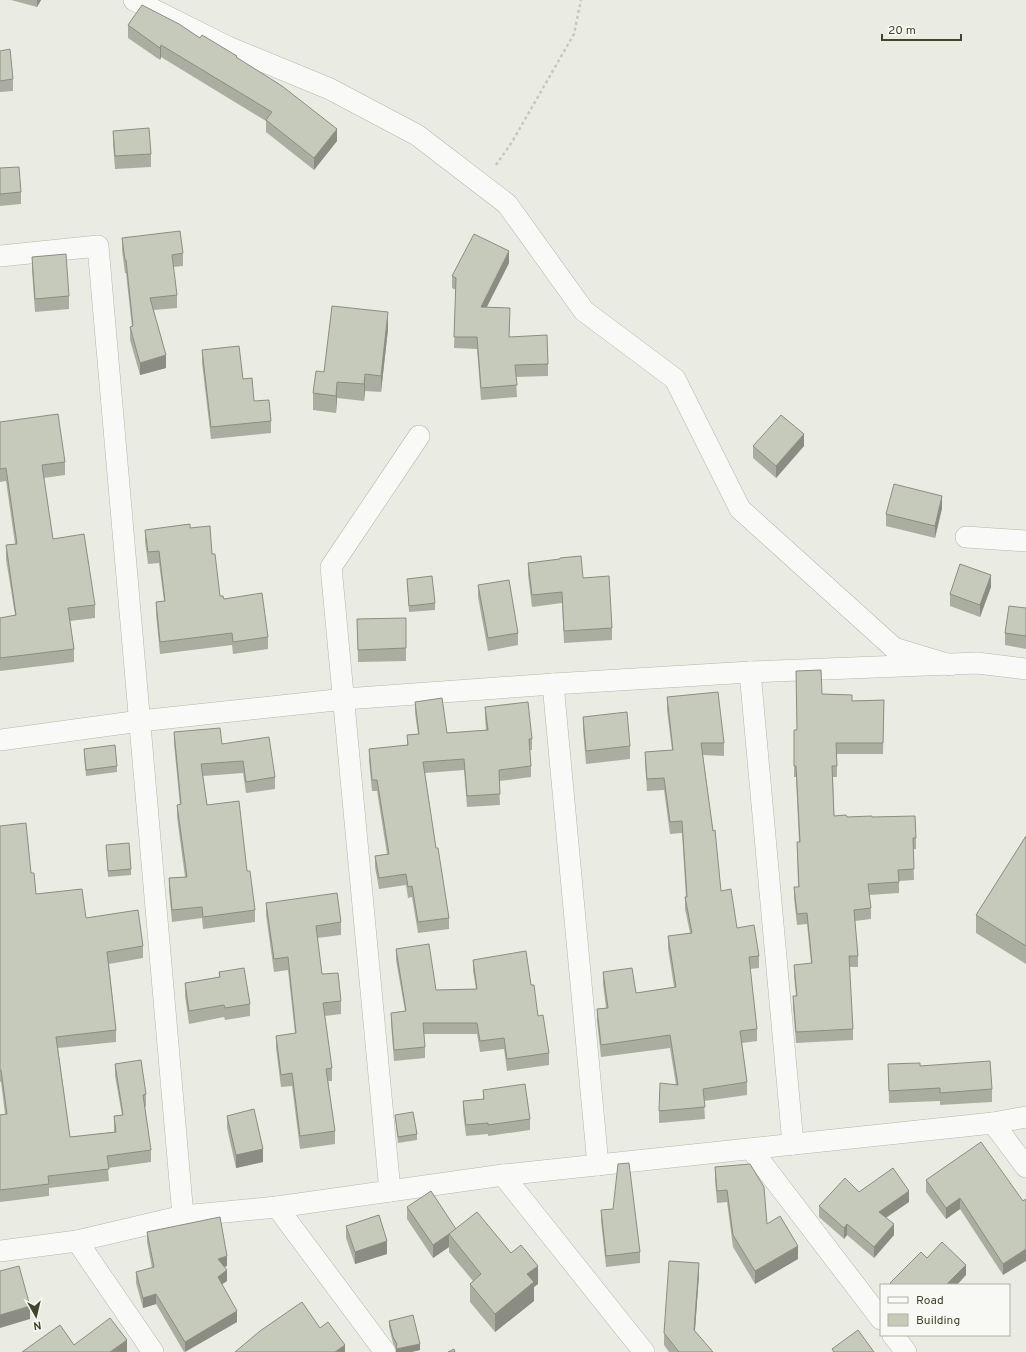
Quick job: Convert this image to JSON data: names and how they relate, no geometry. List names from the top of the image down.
{
  "legend": ["Road", "Building"],
  "scale_bar": "20 m",
  "north": "bottom"
}
